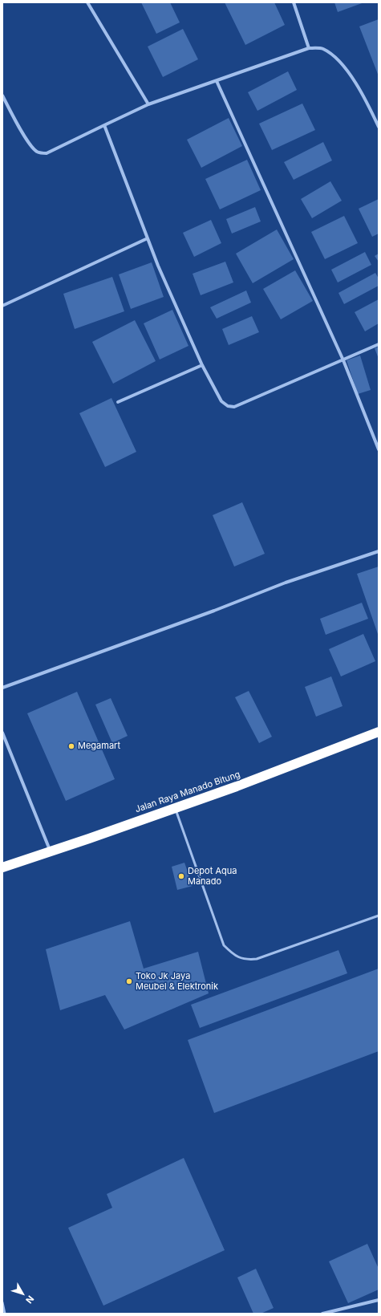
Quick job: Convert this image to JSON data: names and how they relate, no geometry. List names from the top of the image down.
{
  "streets": {
    "highway": ["Jalan Raya Manado Bitung"]
  },
  "places": ["Megamart", "Depot Aqua Manado", "Toko Jk Jaya Meubel & Elektronik"],
  "north": "bottom right"
}
